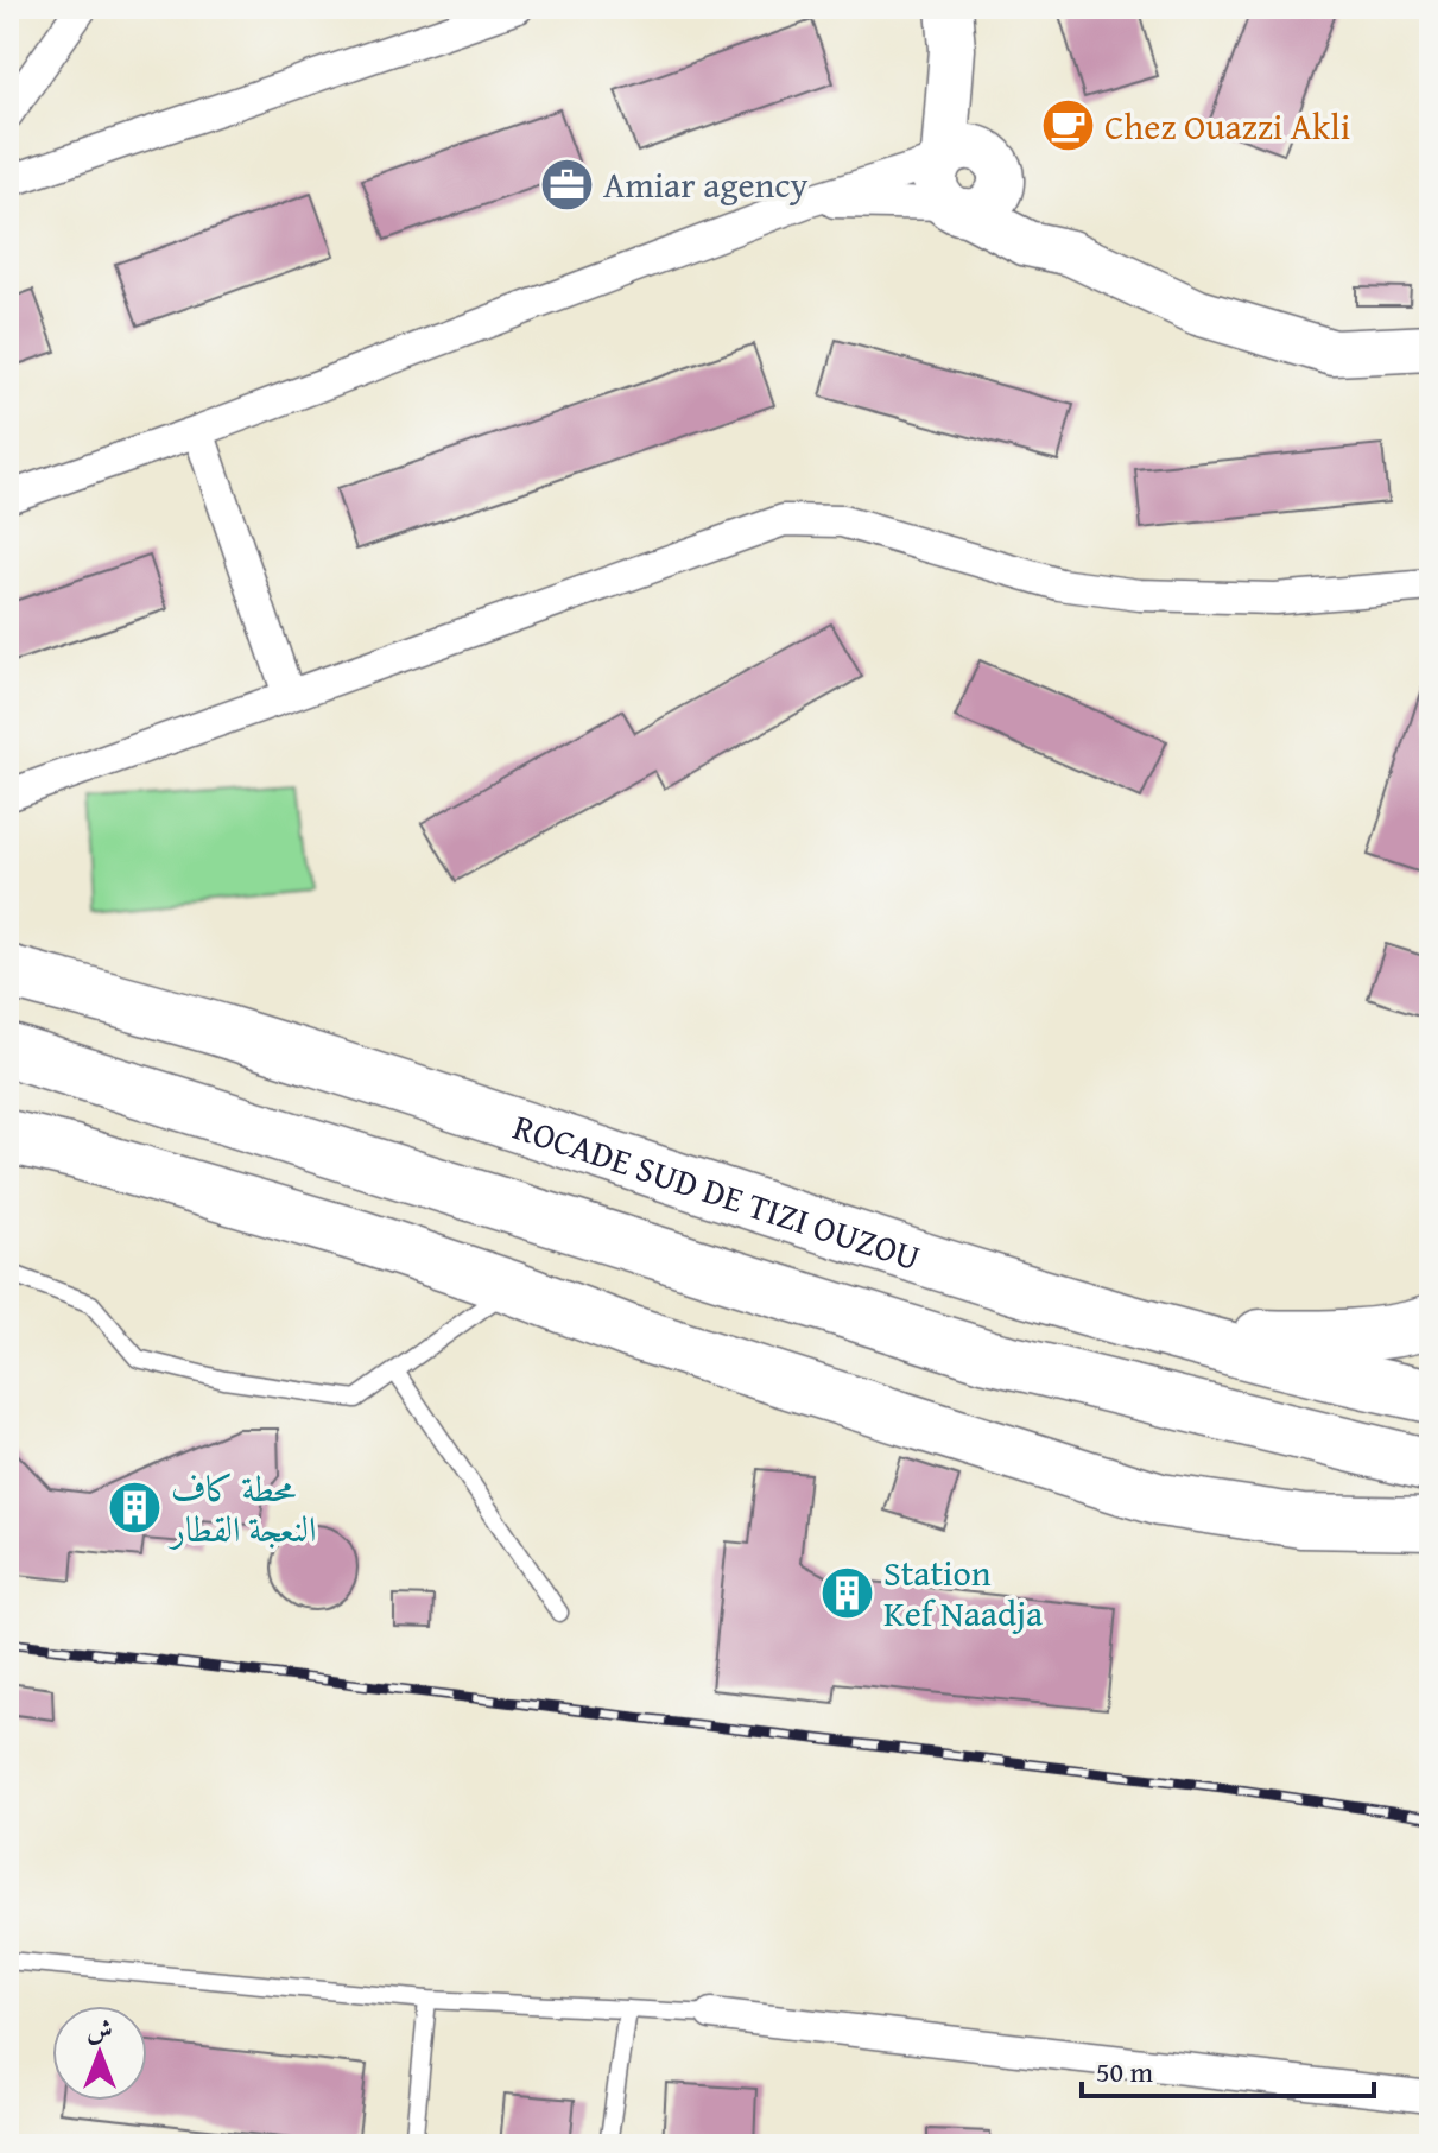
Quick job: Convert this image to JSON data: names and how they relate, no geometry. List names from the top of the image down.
{
  "streets": {
    "highway": ["ROCADE SUD DE TIZI OUZOU"]
  },
  "places": {
    "cafe": ["Chez Ouazzi Akli"],
    "office": ["Amiar agency"],
    "building": ["محطة كاف النعجة القطار", "Station Kef Naadja"]
  },
  "scale_bar": "50 m",
  "north": "top"
}
